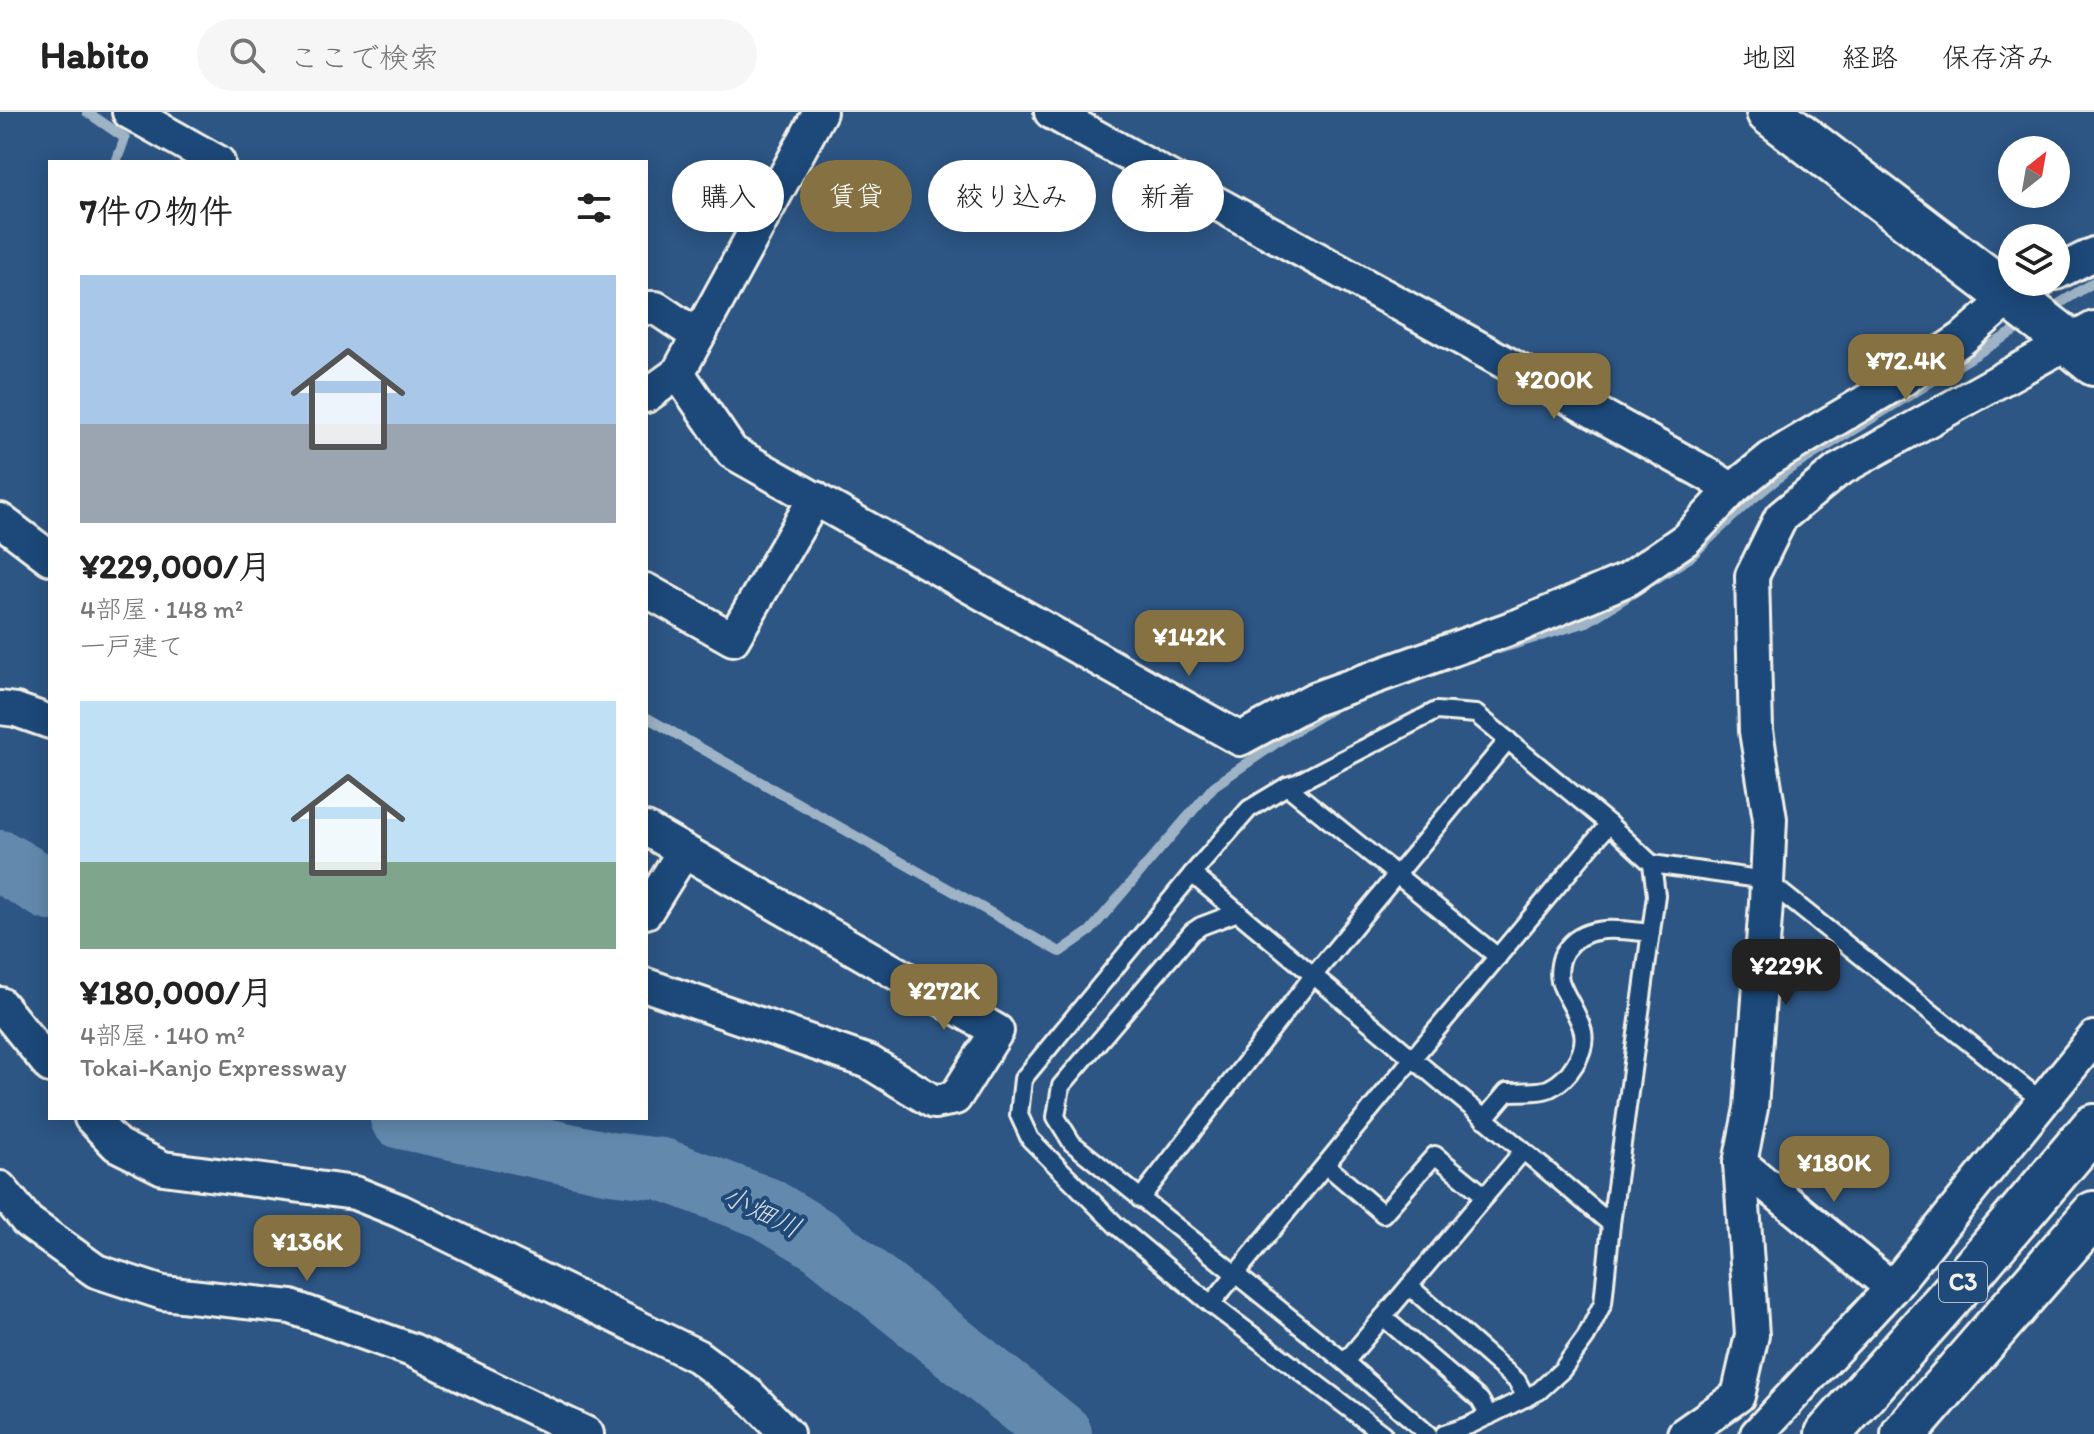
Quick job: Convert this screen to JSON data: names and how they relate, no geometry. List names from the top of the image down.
{
  "streets": {
    "main road": ["C3"]
  },
  "water": ["小畑川"],
  "north": "top right",
  "page": {
    "header": "Habito",
    "search": "ここで検索",
    "nav": ["地図", "経路", "保存済み"],
    "chip": [
      "購入",
      "賃貸",
      "絞り込み",
      "新着"
    ],
    "heading": "7件の物件",
    "list": [
      {
        "name": "¥229,000/月",
        "note": "4部屋 · 148 m² · 一戸建て"
      },
      {
        "name": "¥180,000/月",
        "note": "4部屋 · 140 m² · Tokai-Kanjo Expressway"
      }
    ],
    "price": [
      "¥72.4K",
      "¥200K",
      "¥142K",
      "¥229K",
      "¥272K",
      "¥180K",
      "¥136K"
    ]
  }
}
